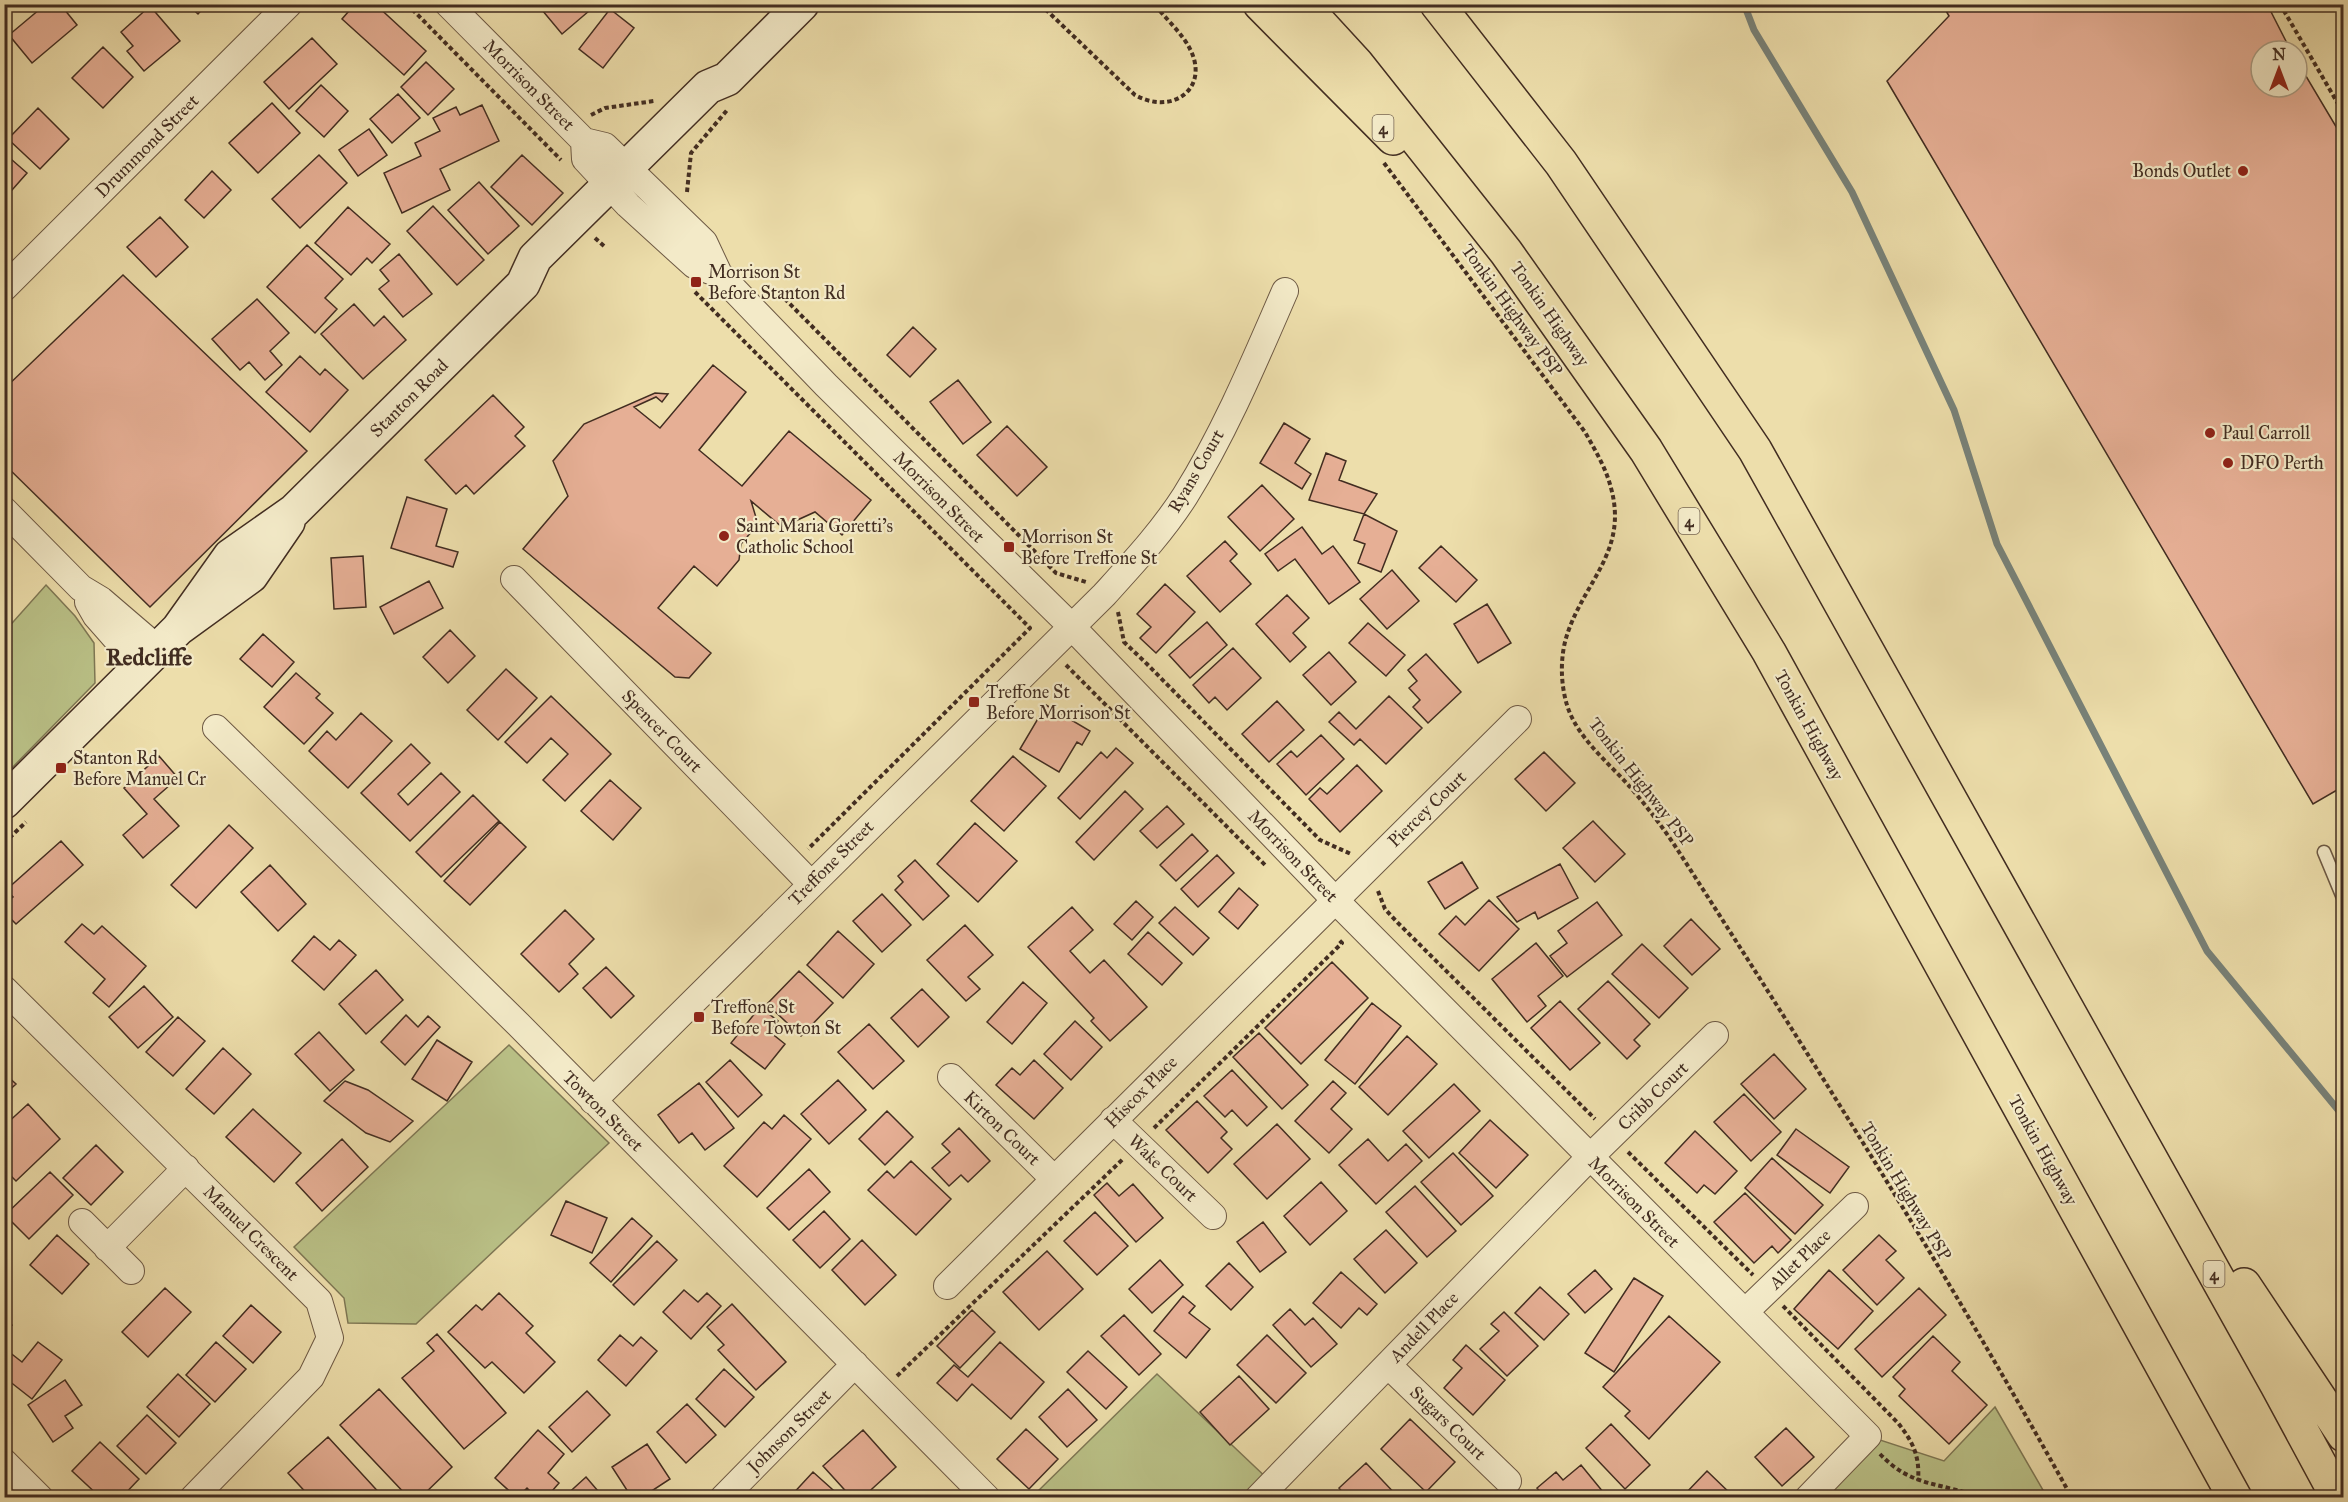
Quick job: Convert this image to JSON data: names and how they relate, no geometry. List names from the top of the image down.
{
  "streets": {
    "highway": ["4", "Tonkin Highway"],
    "street": [
      "Morrison Street",
      "Drummond Street",
      "Stanton Road",
      "Ryans Court",
      "Spencer Court",
      "Piercey Court",
      "Treffone Street",
      "Hiscox Place",
      "Cribb Court",
      "Towton Street",
      "Kirton Court",
      "Wake Court",
      "Manuel Crescent",
      "Allet Place",
      "Andell Place",
      "Sugars Court",
      "Johnson Street"
    ],
    "path": ["Tonkin Highway PSP"]
  },
  "crossings": [
    ["Morrison Street", "Stanton Road"],
    ["Morrison Street", "Ryans Court"],
    ["Morrison Street", "Piercey Court"],
    ["Morrison Street", "Treffone Street"],
    ["Morrison Street", "Hiscox Place"],
    ["Morrison Street", "Cribb Court"],
    ["Morrison Street", "Allet Place"],
    ["Morrison Street", "Andell Place"],
    ["4", "Tonkin Highway"],
    ["Ryans Court", "Treffone Street"],
    ["Spencer Court", "Treffone Street"],
    ["Piercey Court", "Hiscox Place"],
    ["Treffone Street", "Towton Street"],
    ["Hiscox Place", "Kirton Court"],
    ["Hiscox Place", "Wake Court"],
    ["Cribb Court", "Andell Place"],
    ["Towton Street", "Johnson Street"],
    ["Andell Place", "Sugars Court"]
  ],
  "districts": ["Redcliffe"],
  "places": {
    "other": [
      "Bonds Outlet",
      "Paul Carroll",
      "DFO Perth",
      "Saint Maria Goretti’s Catholic School"
    ],
    "transit": [
      "Morrison St Before Stanton Rd",
      "Morrison St Before Treffone St",
      "Treffone St Before Morrison St",
      "Stanton Rd Before Manuel Cr",
      "Treffone St Before Towton St"
    ]
  },
  "north": "top"
}
